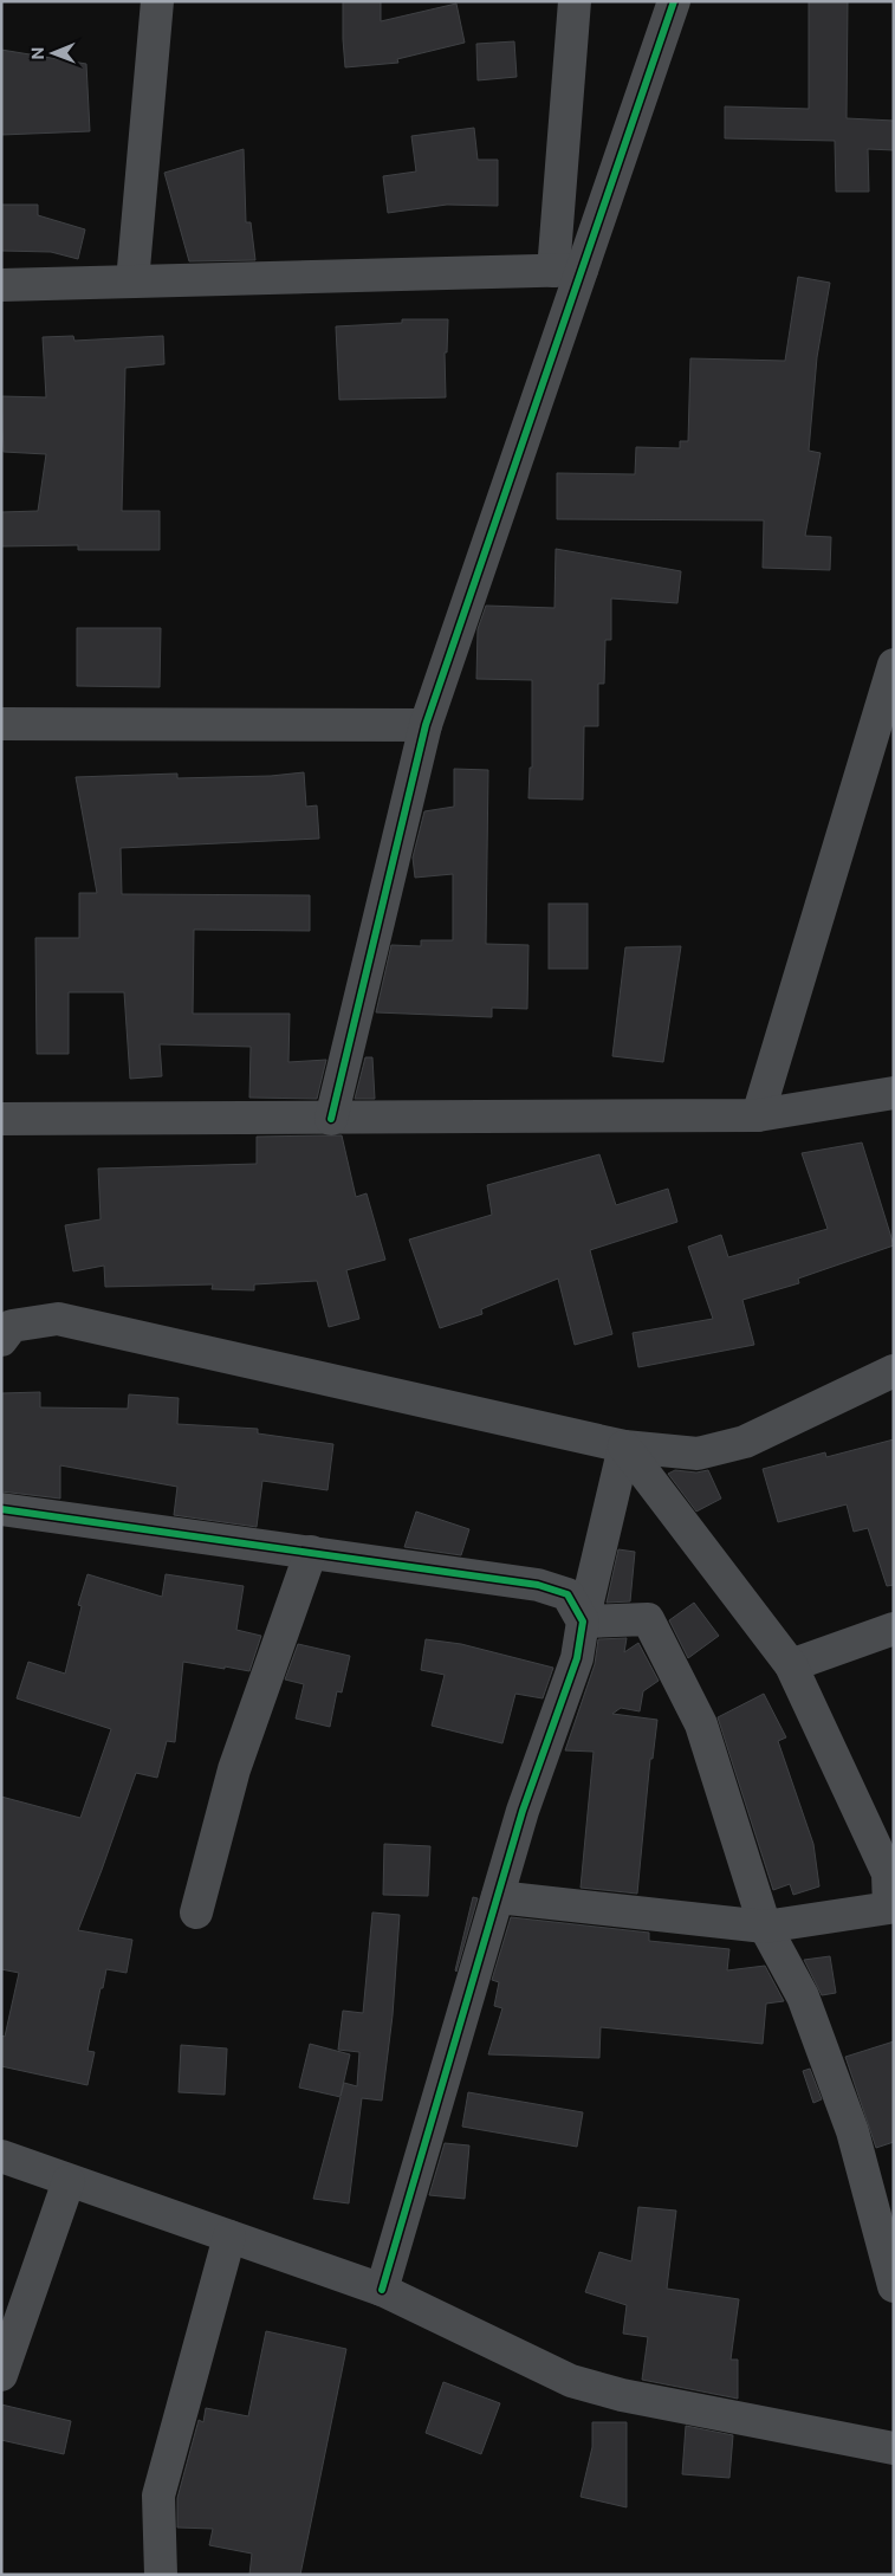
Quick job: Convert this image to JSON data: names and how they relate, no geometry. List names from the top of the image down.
{
  "north": "left"
}
